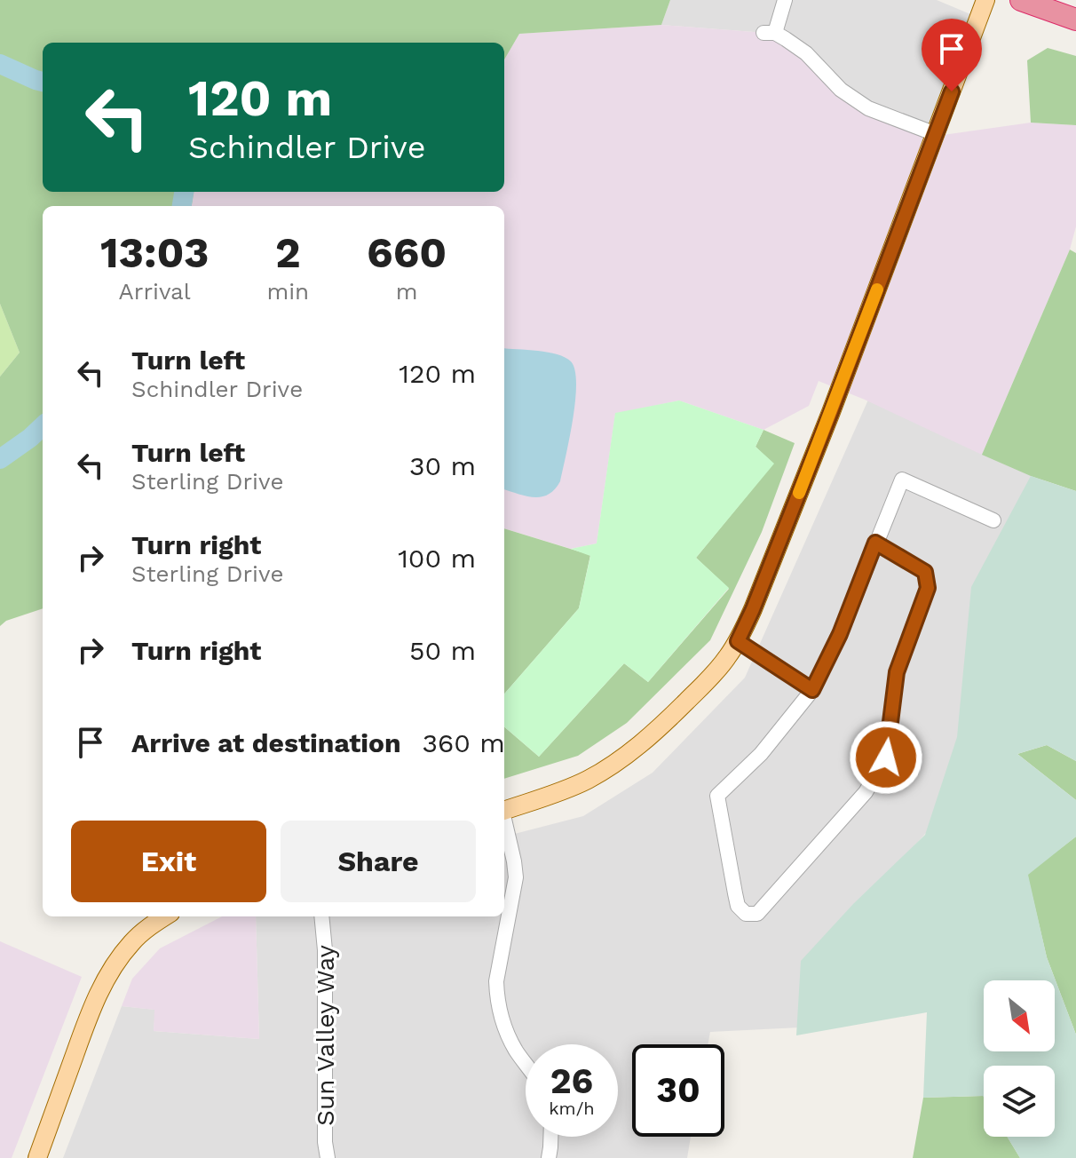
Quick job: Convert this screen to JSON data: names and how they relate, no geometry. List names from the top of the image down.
{
  "streets": {
    "street": ["Sun Valley Way"]
  },
  "north": "bottom right",
  "page": {
    "turn": ["120 m", "Schindler Drive"],
    "eta": [
      "13:03",
      "Arrival",
      "2",
      "min",
      "660",
      "m"
    ],
    "list": [
      {
        "name": "Turn left",
        "note": "Schindler Drive",
        "value": "120 m"
      },
      {
        "name": "Turn left",
        "note": "Sterling Drive",
        "value": "30 m"
      },
      {
        "name": "Turn right",
        "note": "Sterling Drive",
        "value": "100 m"
      },
      {
        "name": "Turn right",
        "value": "50 m"
      },
      {
        "name": "Arrive at destination",
        "value": "360 m"
      }
    ],
    "buttons": ["Exit", "Share"],
    "speed": "26 km/h",
    "limit": "30"
  }
}
